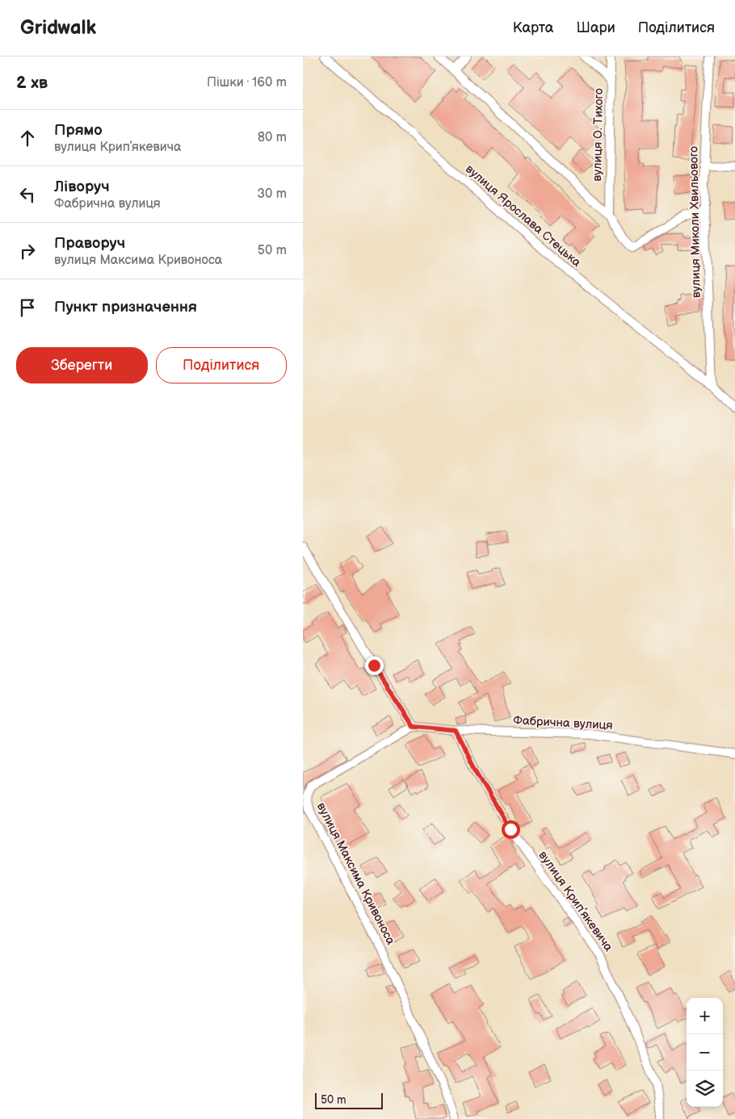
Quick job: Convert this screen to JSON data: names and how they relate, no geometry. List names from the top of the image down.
{
  "streets": {
    "street": [
      "вулиця О. Тихого",
      "вулиця Ярослава Стецька",
      "вулиця Миколи Хвильового",
      "Фабрична вулиця",
      "вулиця Максима Кривоноса",
      "вулиця Крипʼякевича"
    ]
  },
  "crossings": [
    ["вулиця Ярослава Стецька", "вулиця Миколи Хвильового"],
    ["Фабрична вулиця", "вулиця Максима Кривоноса"],
    ["Фабрична вулиця", "вулиця Крипʼякевича"]
  ],
  "scale_bar": "50 m",
  "page": {
    "header": "Gridwalk",
    "nav": ["Карта", "Шари", "Поділитися"],
    "heading": ["2 хв", "Пішки · 160 m"],
    "list": [
      ["Прямо", "вулиця Крипʼякевича", "80 m"],
      ["Ліворуч", "Фабрична вулиця", "30 m"],
      ["Праворуч", "вулиця Максима Кривоноса", "50 m"],
      "Пункт призначення"
    ],
    "buttons": ["Зберегти", "Поділитися"],
    "map_buttons": ["+", "−"],
    "scale": "50 m"
  }
}
